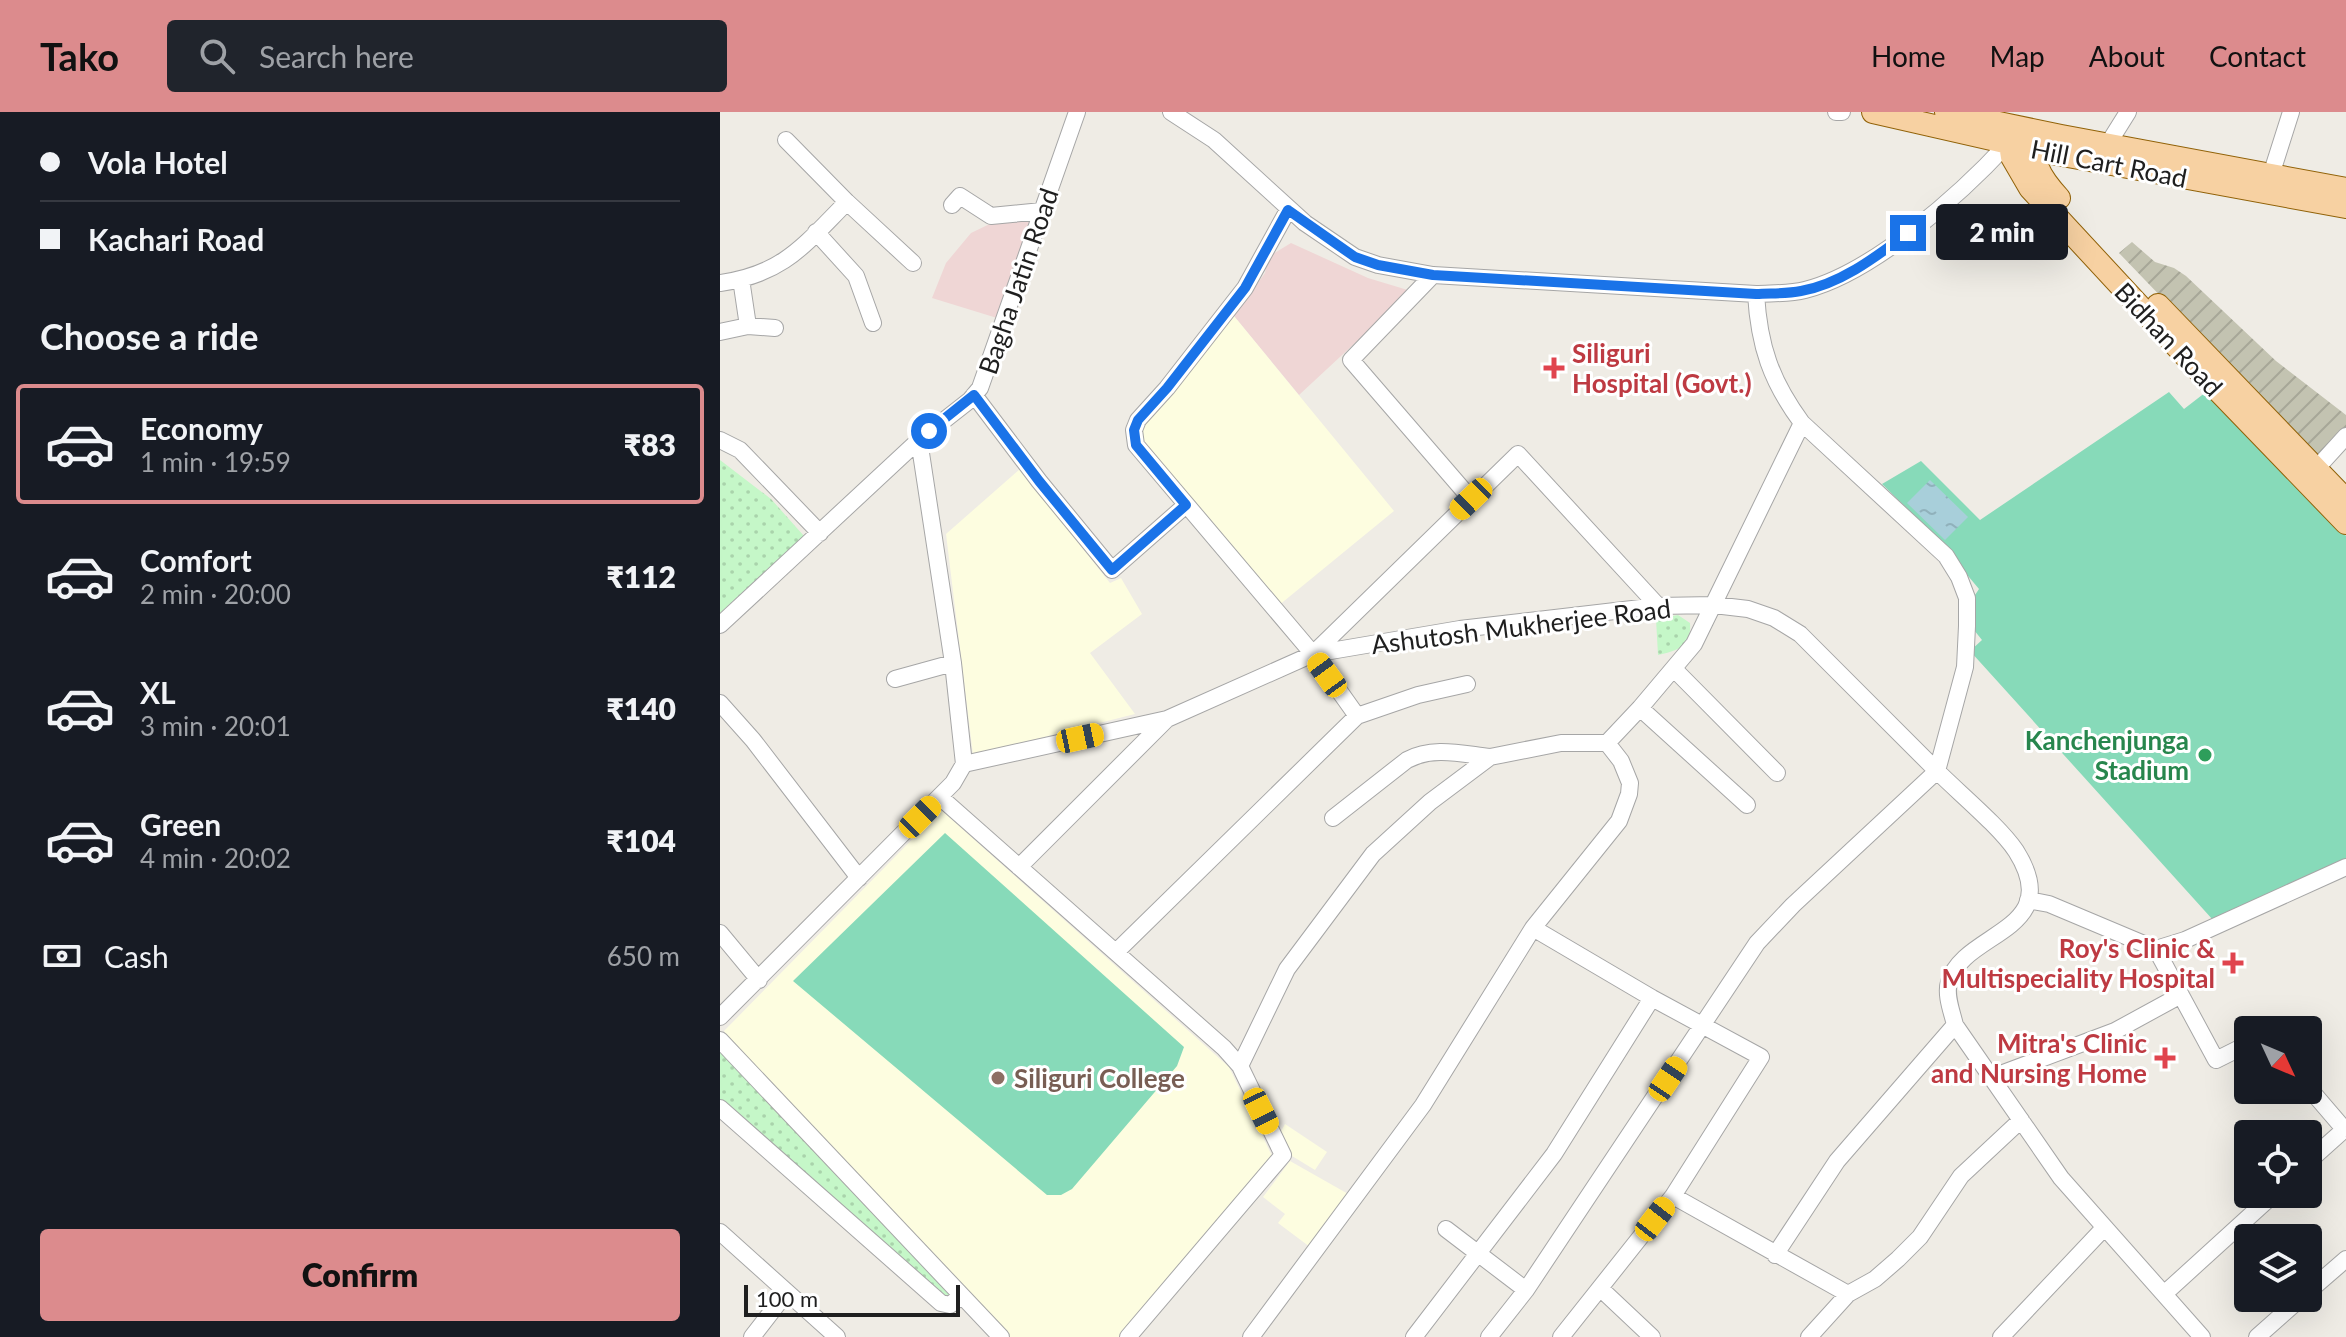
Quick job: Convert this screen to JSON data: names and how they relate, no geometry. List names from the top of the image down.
{
  "streets": {
    "main road": ["Hill Cart Road", "Bidhan Road"],
    "street": ["Bagha Jatin Road", "Ashutosh Mukherjee Road"]
  },
  "crossings": [
    ["Hill Cart Road", "Bidhan Road"]
  ],
  "places": {
    "health": ["Siliguri Hospital (Govt.)", "Roy's Clinic & Multispeciality Hospital", "Mitra's Clinic and Nursing Home"],
    "other": ["Kanchenjunga Stadium", "Siliguri College"]
  },
  "scale_bar": "100 m",
  "north": "bottom right",
  "page": {
    "header": "Tako",
    "search": "Search here",
    "nav": [
      "Home",
      "Map",
      "About",
      "Contact"
    ],
    "banner": ["Vola Hotel", "Kachari Road"],
    "bubble": "2 min",
    "heading": "Choose a ride",
    "list": [
      {
        "name": "Economy",
        "note": "1 min · 19:59",
        "value": "₹83"
      },
      {
        "name": "Comfort",
        "note": "2 min · 20:00",
        "value": "₹112"
      },
      {
        "name": "XL",
        "note": "3 min · 20:01",
        "value": "₹140"
      },
      {
        "name": "Green",
        "note": "4 min · 20:02",
        "value": "₹104"
      }
    ],
    "pay": ["Cash", "650 m"],
    "buttons": "Confirm",
    "scale": "100 m"
  }
}
